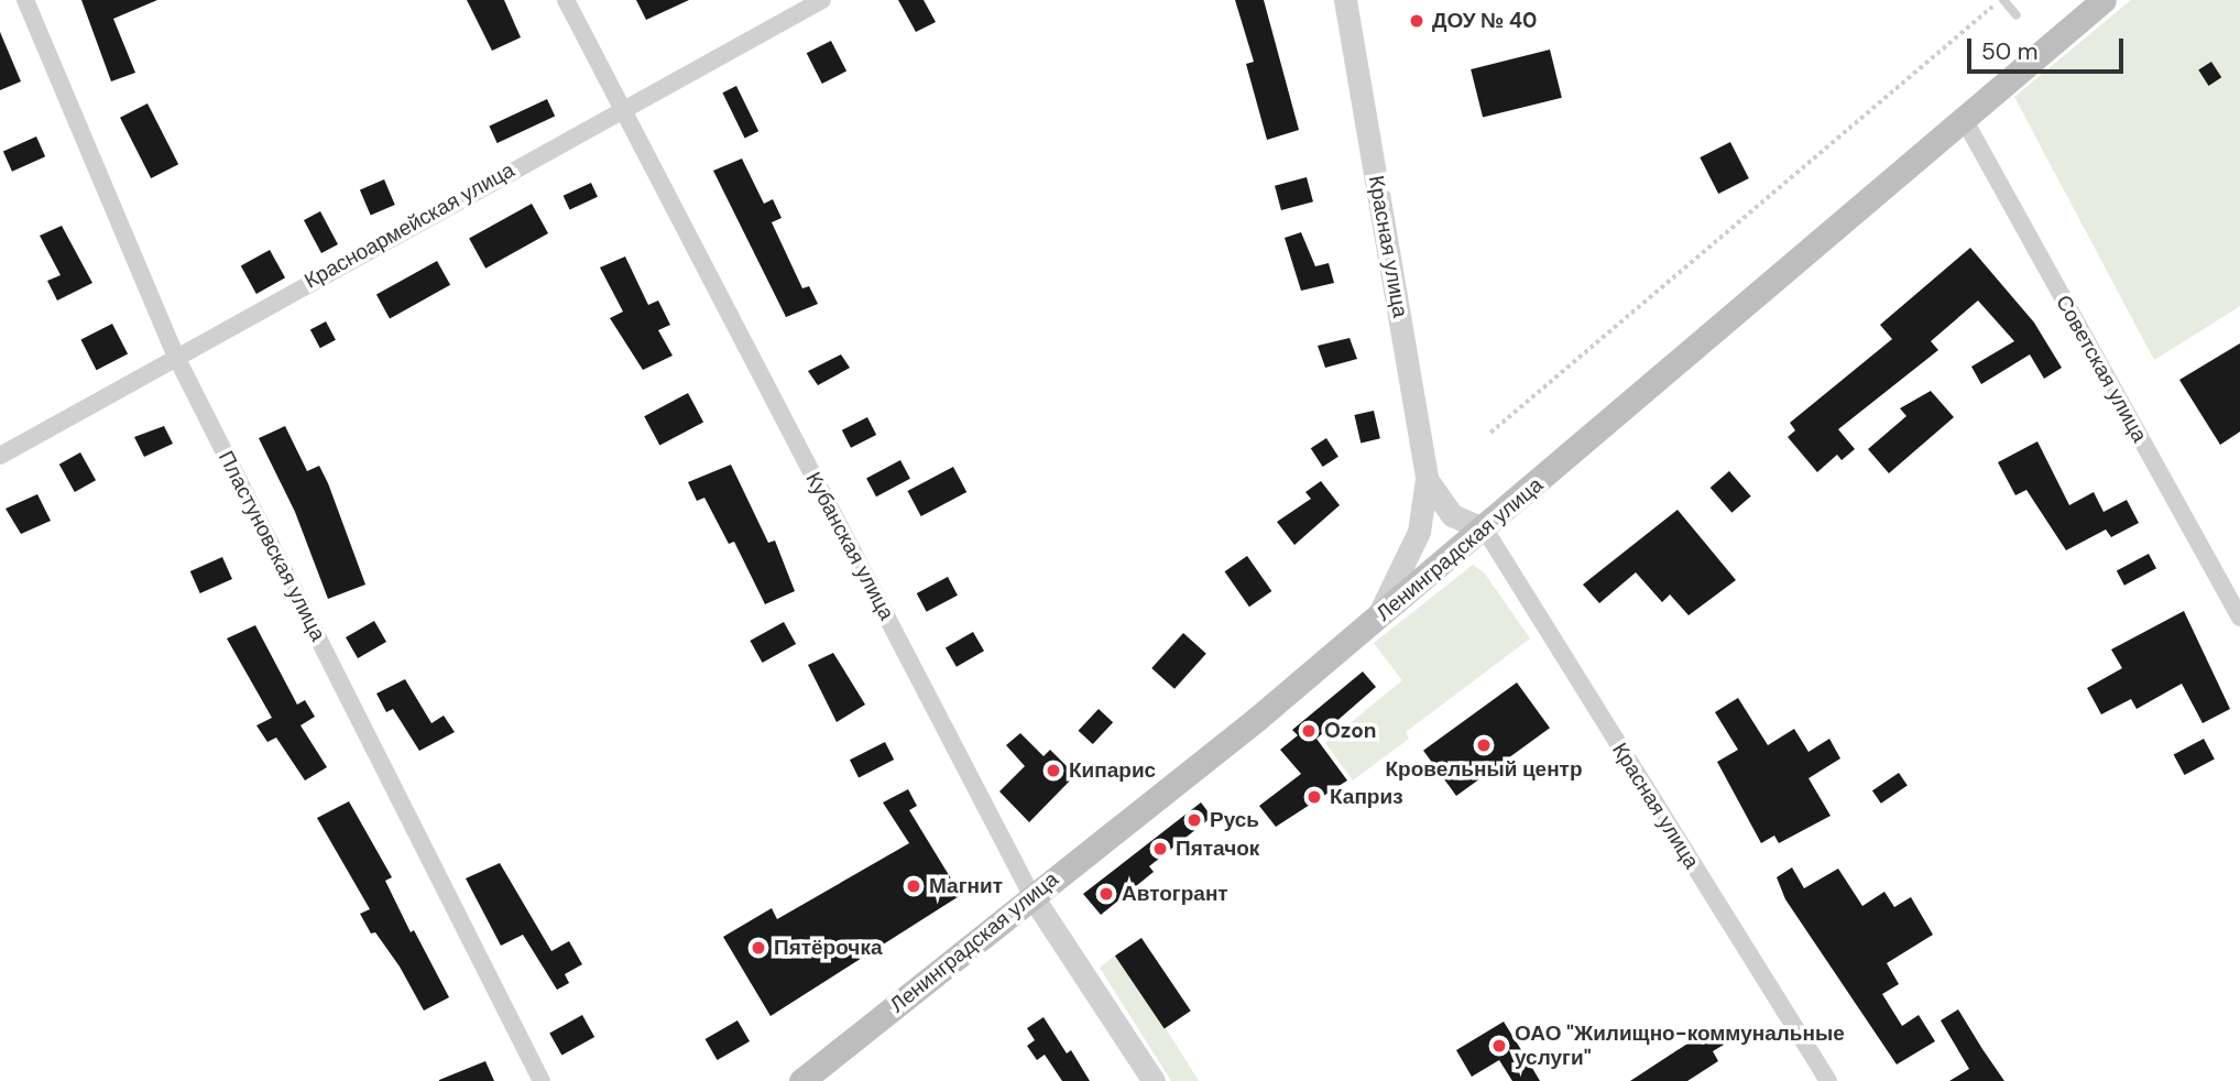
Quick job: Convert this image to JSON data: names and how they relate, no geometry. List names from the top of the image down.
{
  "streets": {
    "main road": ["Ленинградская улица"],
    "street": [
      "Красноармейская улица",
      "Красная улица",
      "Советская улица",
      "Пластуновская улица",
      "Кубанская улица"
    ]
  },
  "crossings": [
    ["Красноармейская улица", "Пластуновская улица"],
    ["Красноармейская улица", "Кубанская улица"],
    ["Красная улица", "Ленинградская улица"],
    ["Советская улица", "Ленинградская улица"],
    ["Кубанская улица", "Ленинградская улица"]
  ],
  "places": [
    "ДОУ № 40",
    "Ozon",
    "Кровельный центр",
    "Кипарис",
    "Каприз",
    "Русь",
    "Пятачок",
    "Магнит",
    "Автогрант",
    "Пятёрочка",
    "ОАО \"Жилищно-коммунальные услуги\""
  ],
  "scale_bar": "50 m"
}
